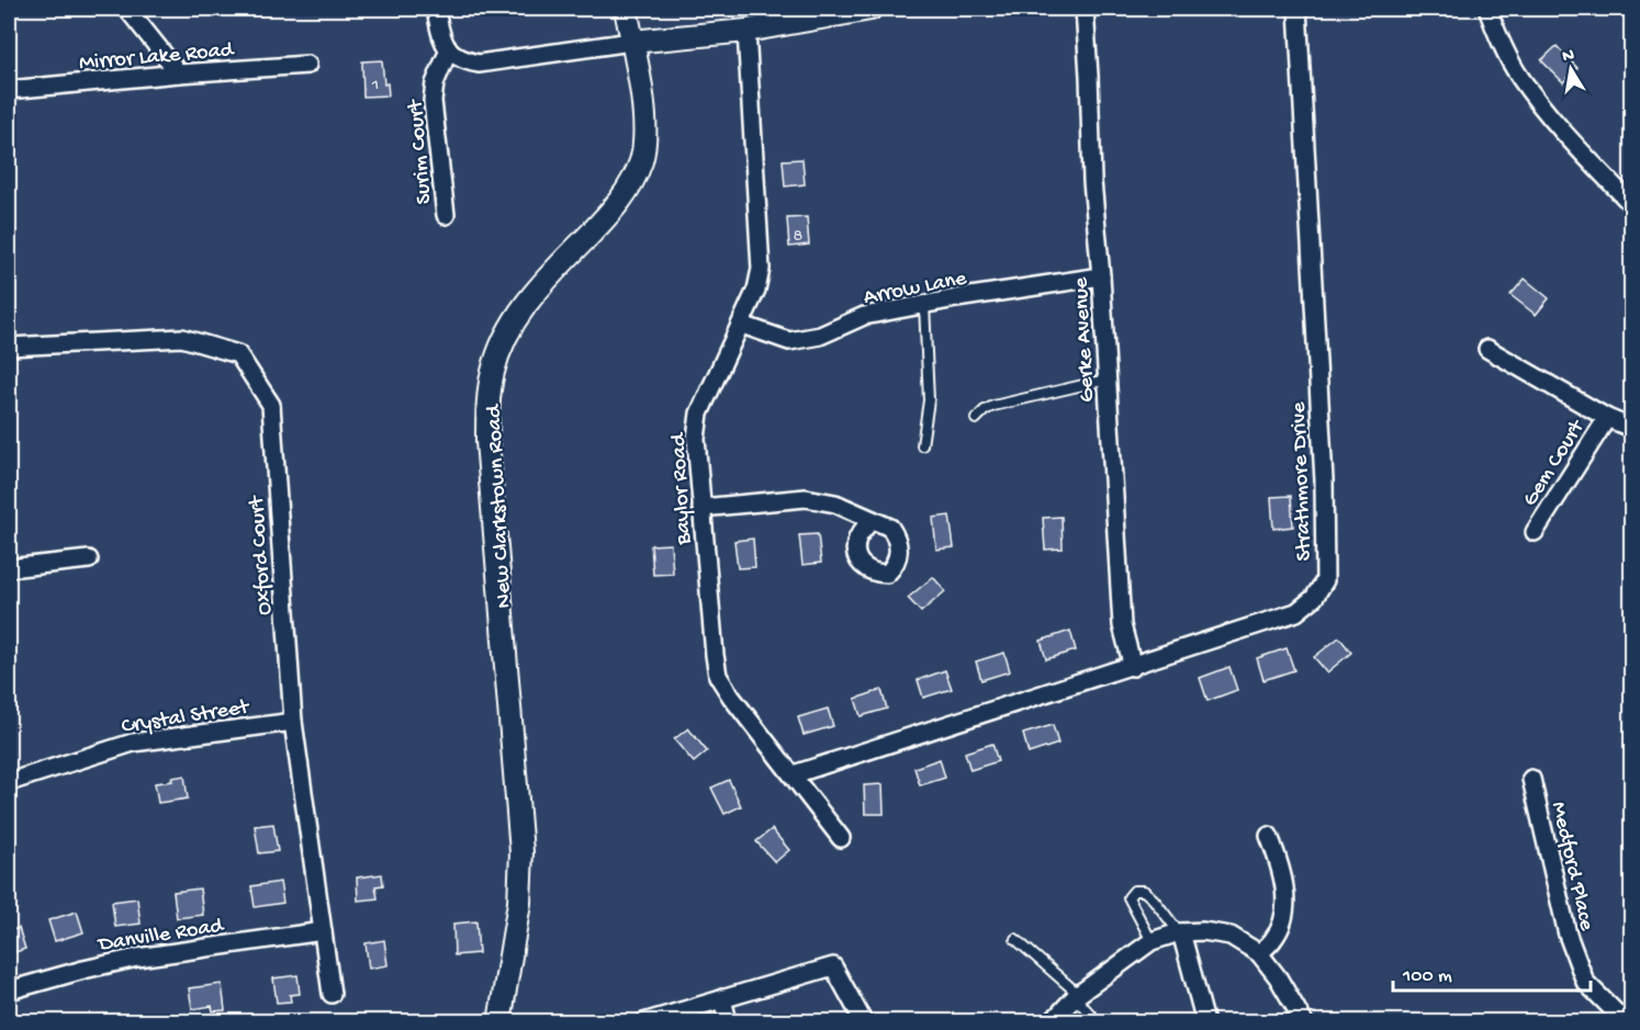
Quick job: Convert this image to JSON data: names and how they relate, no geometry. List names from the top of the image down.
{
  "streets": {
    "street": [
      "Mirror Lake Road",
      "Surim Court",
      "Arrow Lane",
      "Gerke Avenue",
      "Gem Court",
      "Strathmore Drive",
      "Baylor Road",
      "New Clarkstown Road",
      "Oxford Court",
      "Crystal Street",
      "Medford Place",
      "Danville Road"
    ]
  },
  "crossings": [
    ["Arrow Lane", "Gerke Avenue"],
    ["Arrow Lane", "Baylor Road"],
    ["Gerke Avenue", "Strathmore Drive"],
    ["Strathmore Drive", "Baylor Road"],
    ["Oxford Court", "Crystal Street"],
    ["Oxford Court", "Danville Road"]
  ],
  "house_numbers": ["1", "8"],
  "scale_bar": "100 m",
  "north": "top"
}
